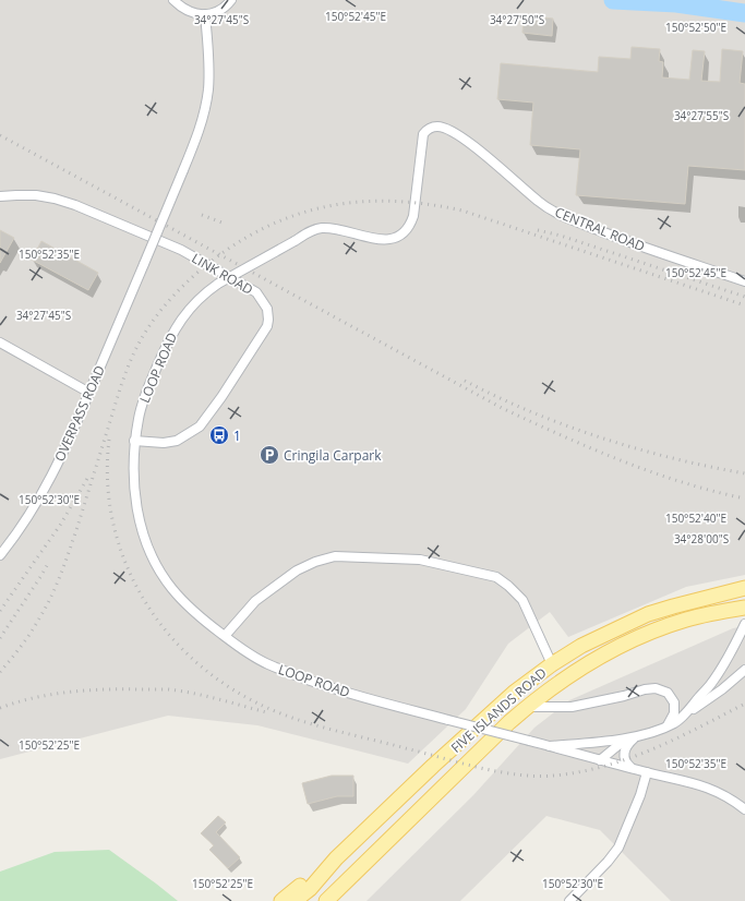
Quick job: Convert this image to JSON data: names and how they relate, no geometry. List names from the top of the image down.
{
  "streets": {
    "main road": ["FIVE ISLANDS ROAD"],
    "street": [
      "CENTRAL ROAD",
      "LINK ROAD",
      "LOOP ROAD",
      "OVERPASS ROAD"
    ]
  },
  "crossings": [
    ["CENTRAL ROAD", "LOOP ROAD"],
    ["LINK ROAD", "LOOP ROAD"]
  ],
  "places": {
    "bus stop": ["1"],
    "parking": ["Cringila Carpark"]
  },
  "coordinates": [
    "150°52'45\"E",
    "34°27'45\"S",
    "34°27'50\"S",
    "150°52'50\"E",
    "34°27'55\"S",
    "150°52'35\"E",
    "150°52'30\"E",
    "150°52'40\"E",
    "34°28'00\"S",
    "150°52'25\"E"
  ]
}
